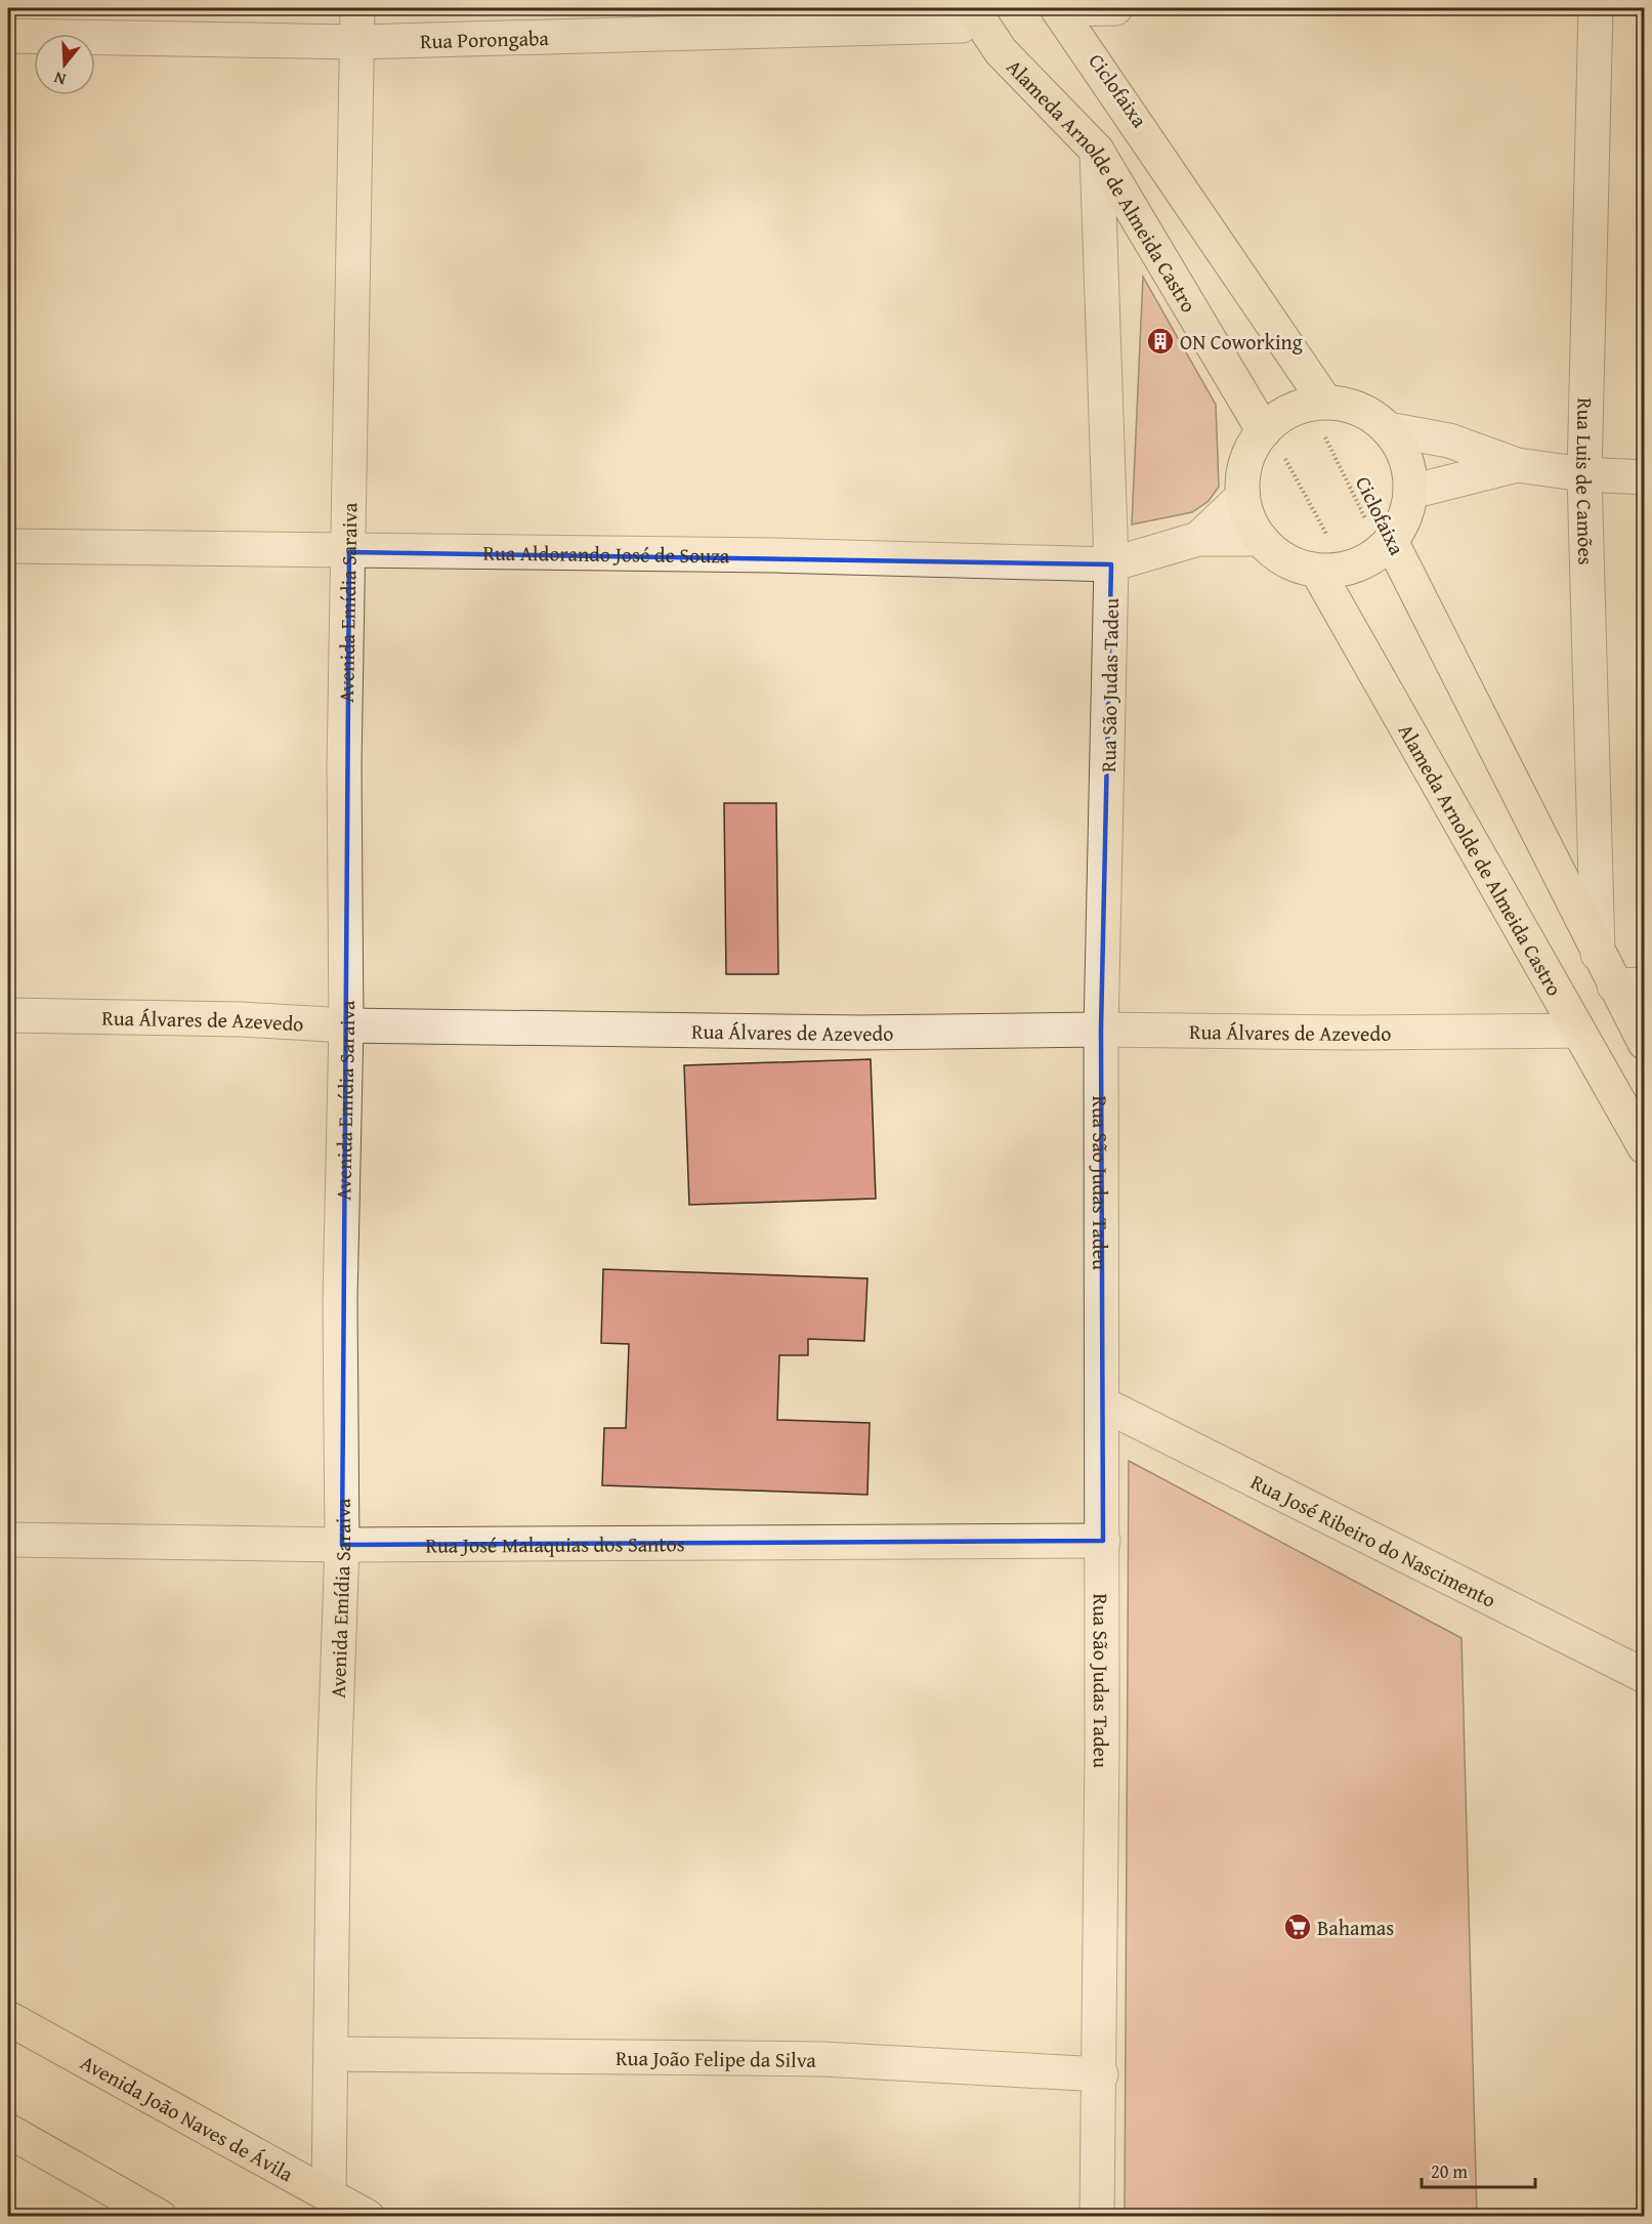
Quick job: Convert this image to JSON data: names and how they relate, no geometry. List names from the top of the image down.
{
  "streets": {
    "main road": ["Alameda Arnolde de Almeida Castro", "Avenida João Naves de Ávila"],
    "street": [
      "Rua Porongaba",
      "Rua Luis de Camões",
      "Rua Aldorando José de Souza",
      "Avenida Emídia Saraiva",
      "Rua São Judas Tadeu",
      "Rua Álvares de Azevedo",
      "Rua José Ribeiro do Nascimento",
      "Rua José Malaquias dos Santos",
      "Rua João Felipe da Silva"
    ],
    "path": ["Ciclofaixa"]
  },
  "crossings": [
    ["Rua Porongaba", "Alameda Arnolde de Almeida Castro"],
    ["Rua Porongaba", "Avenida Emídia Saraiva"],
    ["Alameda Arnolde de Almeida Castro", "Rua São Judas Tadeu"],
    ["Alameda Arnolde de Almeida Castro", "Rua Álvares de Azevedo"],
    ["Rua Aldorando José de Souza", "Avenida Emídia Saraiva"],
    ["Rua Aldorando José de Souza", "Rua São Judas Tadeu"],
    ["Avenida Emídia Saraiva", "Rua Álvares de Azevedo"],
    ["Avenida Emídia Saraiva", "Rua José Malaquias dos Santos"],
    ["Avenida Emídia Saraiva", "Rua João Felipe da Silva"],
    ["Avenida Emídia Saraiva", "Avenida João Naves de Ávila"],
    ["Rua São Judas Tadeu", "Rua Álvares de Azevedo"],
    ["Rua São Judas Tadeu", "Rua José Ribeiro do Nascimento"],
    ["Rua São Judas Tadeu", "Rua José Malaquias dos Santos"],
    ["Rua São Judas Tadeu", "Rua João Felipe da Silva"]
  ],
  "places": {
    "building": ["ON Coworking"],
    "supermarket": ["Bahamas"]
  },
  "scale_bar": "20 m",
  "north": "bottom"
}
